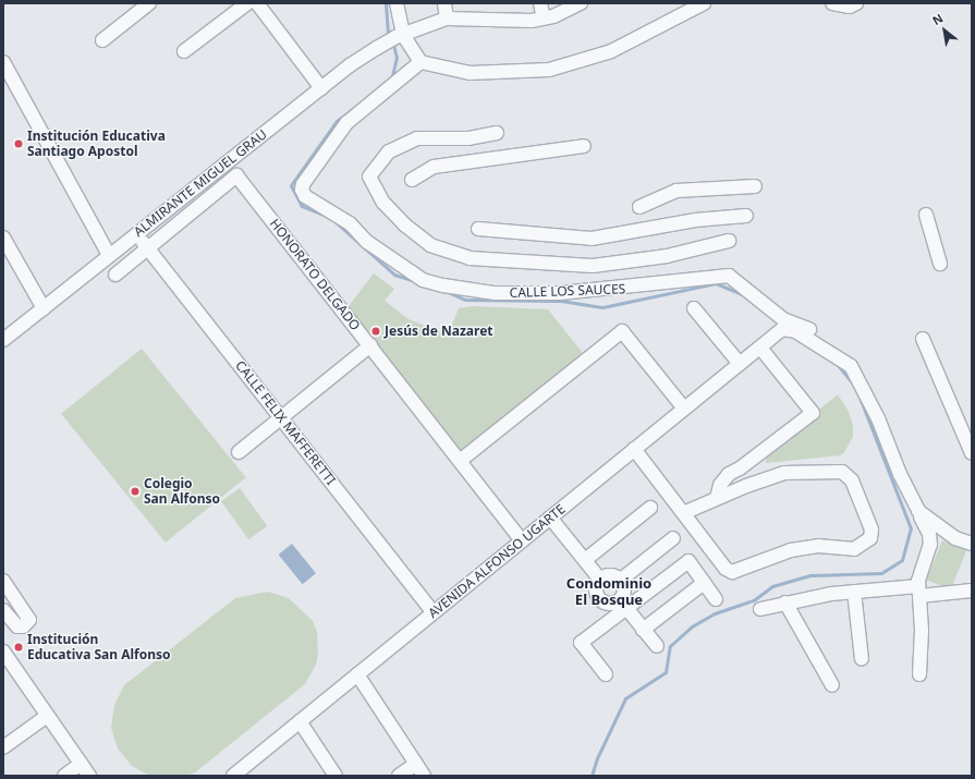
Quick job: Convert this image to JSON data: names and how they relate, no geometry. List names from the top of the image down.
{
  "streets": {
    "street": [
      "ALMIRANTE MIGUEL GRAU",
      "HONORATO DELGADO",
      "CALLE LOS SAUCES",
      "CALLE FELIX MAFFERETTI",
      "AVENIDA ALFONSO UGARTE"
    ]
  },
  "crossings": [
    ["ALMIRANTE MIGUEL GRAU", "CALLE FELIX MAFFERETTI"],
    ["HONORATO DELGADO", "CALLE FELIX MAFFERETTI"],
    ["HONORATO DELGADO", "AVENIDA ALFONSO UGARTE"],
    ["CALLE LOS SAUCES", "AVENIDA ALFONSO UGARTE"],
    ["CALLE FELIX MAFFERETTI", "AVENIDA ALFONSO UGARTE"]
  ],
  "districts": ["Condominio El Bosque"],
  "places": [
    "Institución Educativa Santiago Apostol",
    "Jesús de Nazaret",
    "Colegio San Alfonso",
    "Institución Educativa San Alfonso"
  ],
  "north": "top left"
}
